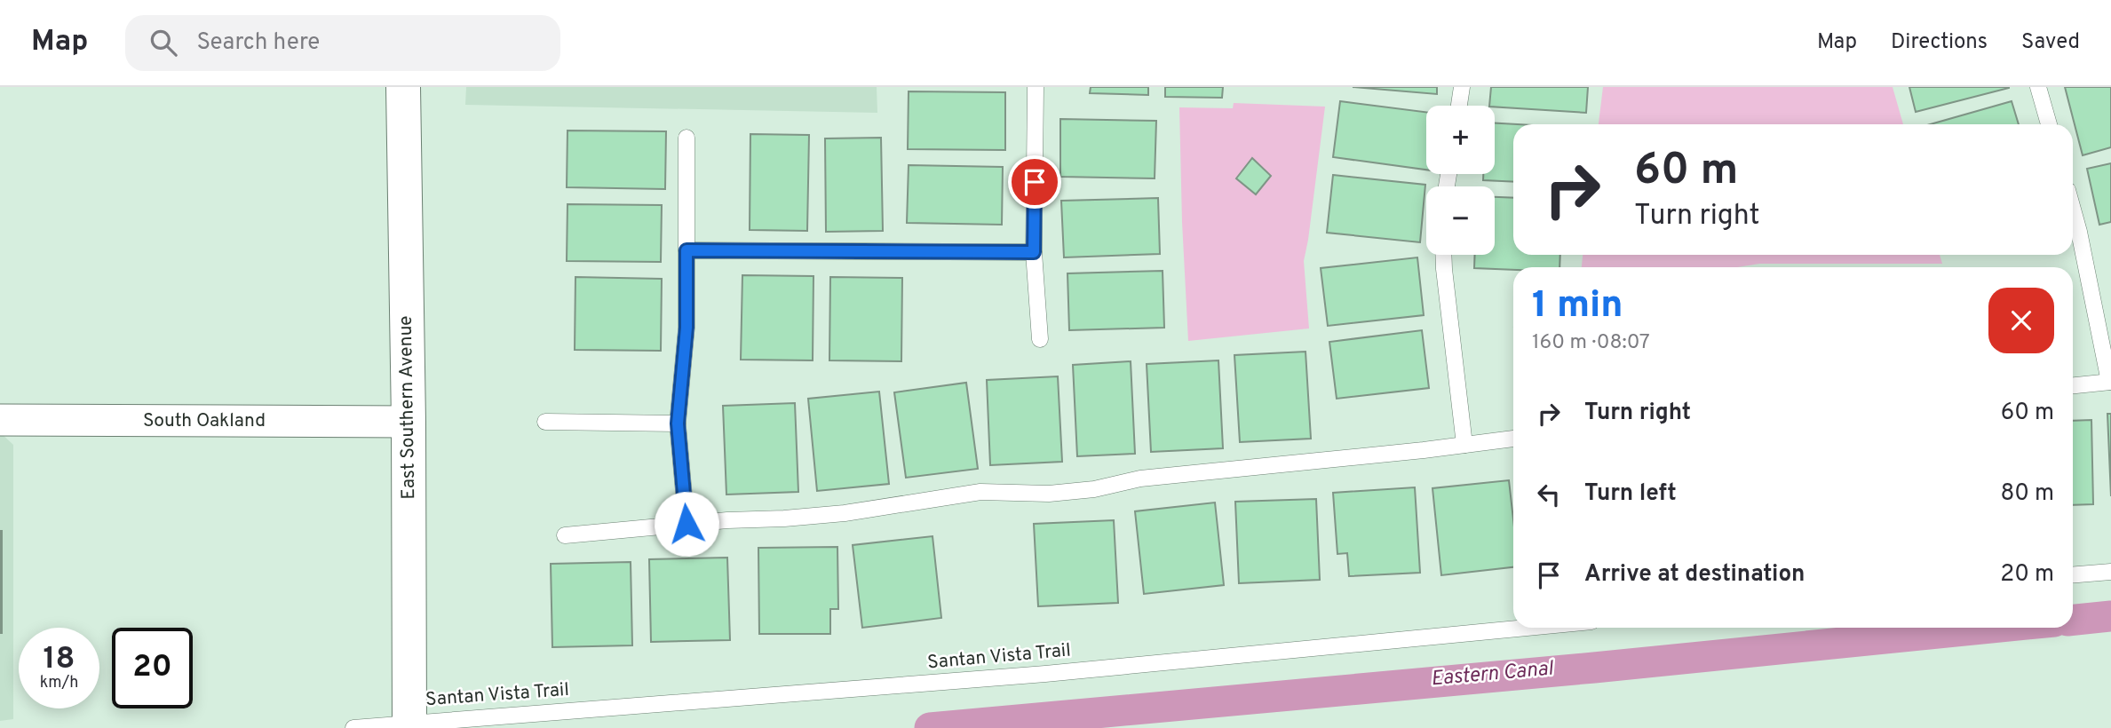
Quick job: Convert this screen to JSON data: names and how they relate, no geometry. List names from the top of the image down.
{
  "streets": {
    "main road": ["East Southern Avenue"],
    "street": ["South Oakland"],
    "lane": ["Santan Vista Trail"]
  },
  "crossings": [
    ["East Southern Avenue", "South Oakland"],
    ["East Southern Avenue", "Santan Vista Trail"]
  ],
  "water": ["Eastern Canal"],
  "page": {
    "header": "Map",
    "search": "Search here",
    "nav": ["Map", "Directions", "Saved"],
    "map_buttons": ["+", "−"],
    "turn": ["60 m", "Turn right"],
    "heading": ["1 min", "160 m · 08:07"],
    "list": [
      {
        "name": "Turn right",
        "value": "60 m"
      },
      {
        "name": "Turn left",
        "value": "80 m"
      },
      {
        "name": "Arrive at destination",
        "value": "20 m"
      }
    ],
    "speed": "18 km/h",
    "limit": "20"
  }
}
